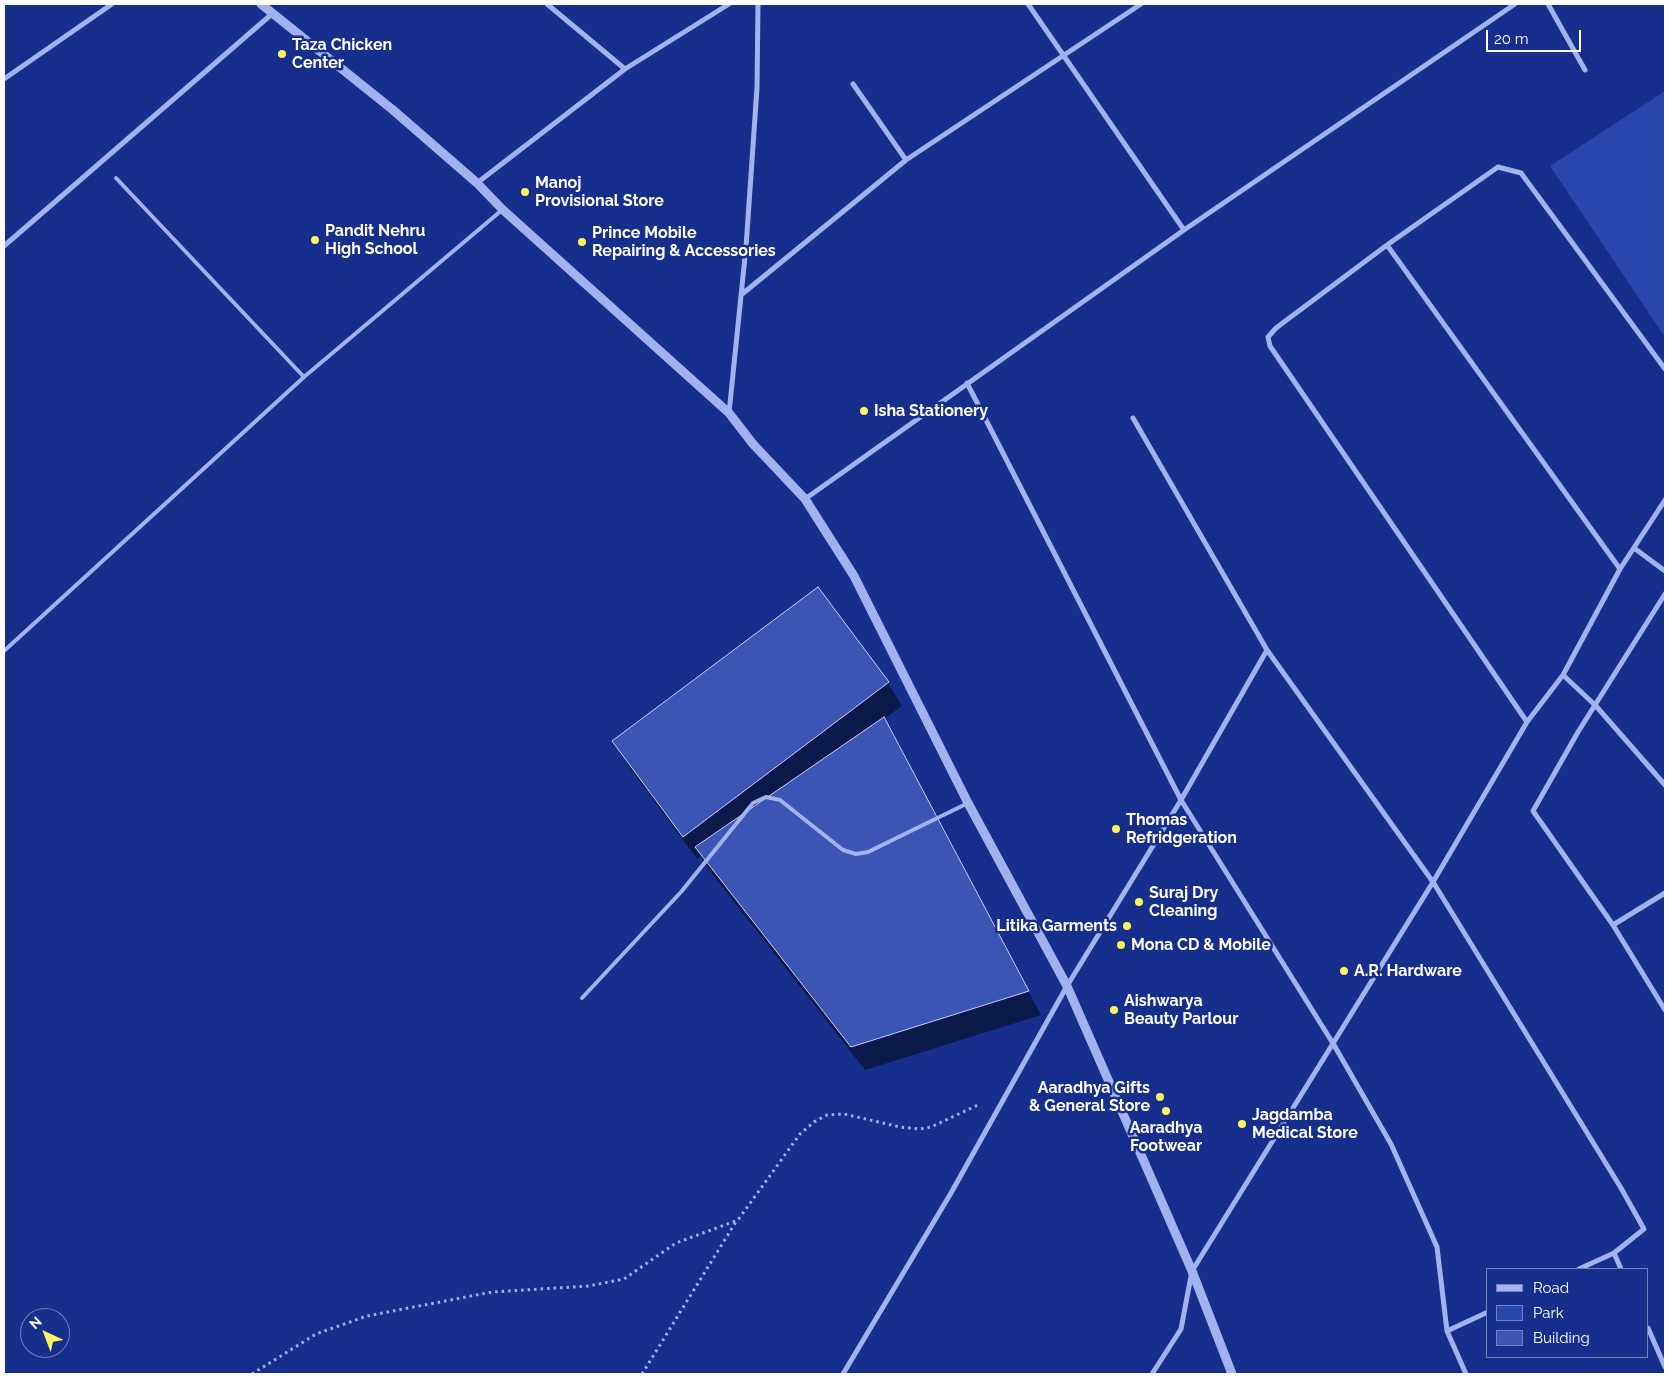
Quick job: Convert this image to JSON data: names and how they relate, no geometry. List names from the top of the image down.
{
  "places": [
    "Taza Chicken Center",
    "Manoj Provisional Store",
    "Pandit Nehru High School",
    "Prince Mobile Repairing & Accessories",
    "Isha Stationery",
    "Thomas Refridgeration",
    "Suraj Dry Cleaning",
    "Litika Garments",
    "Mona CD & Mobile",
    "A.R. Hardware",
    "Aishwarya Beauty Parlour",
    "Aaradhya Gifts & General Store",
    "Aaradhya Footwear",
    "Jagdamba Medical Store"
  ],
  "legend": ["Road", "Park", "Building"],
  "scale_bar": "20 m",
  "north": "top left"
}
